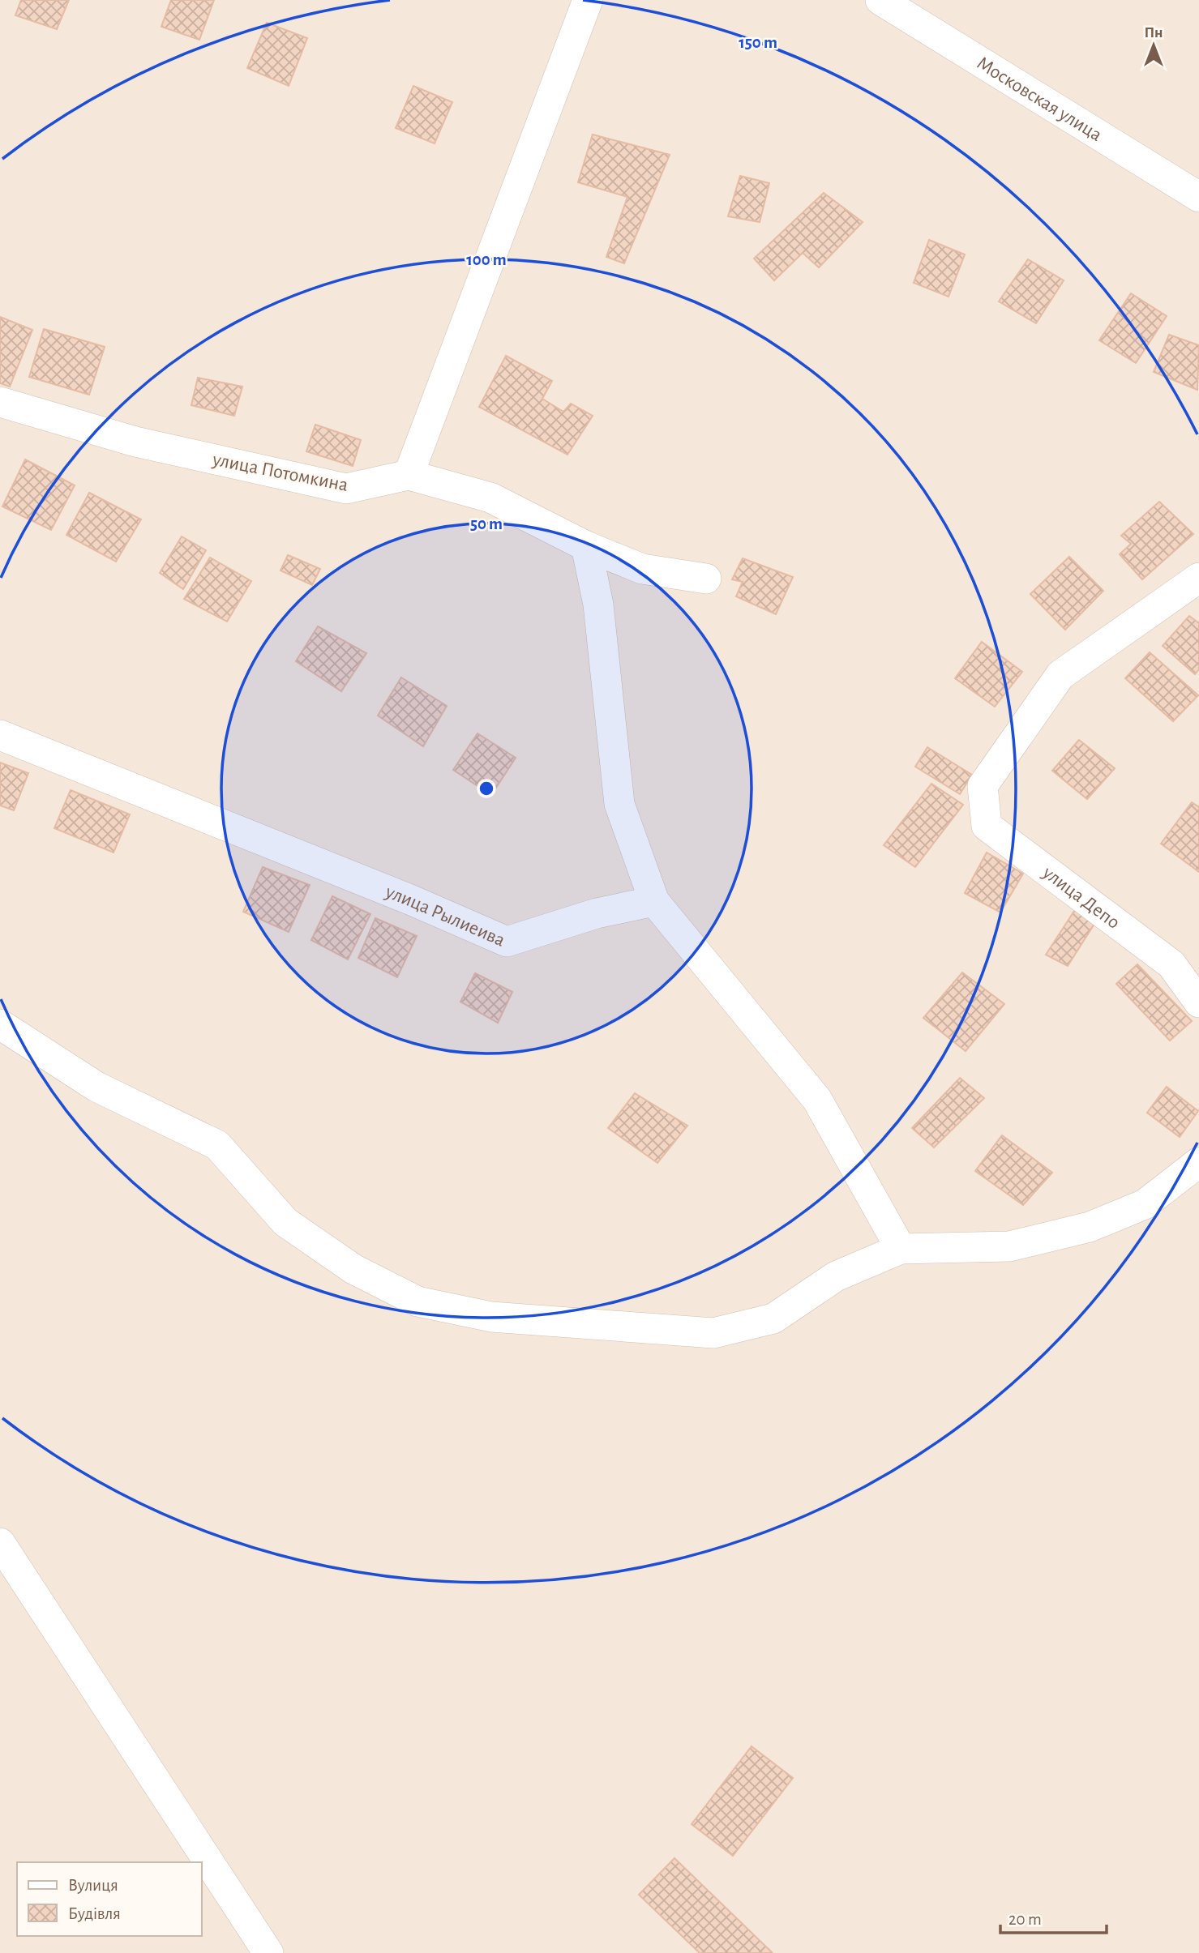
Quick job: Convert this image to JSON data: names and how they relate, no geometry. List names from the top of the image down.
{
  "streets": {
    "street": [
      "Московская улица",
      "улица Потомкина",
      "улица Депо",
      "улица Рылиеива"
    ]
  },
  "legend": ["Вулиця", "Будівля"],
  "scale_bar": "20 m",
  "north": "top",
  "rings": ["150 m", "100 m", "50 m"]
}
